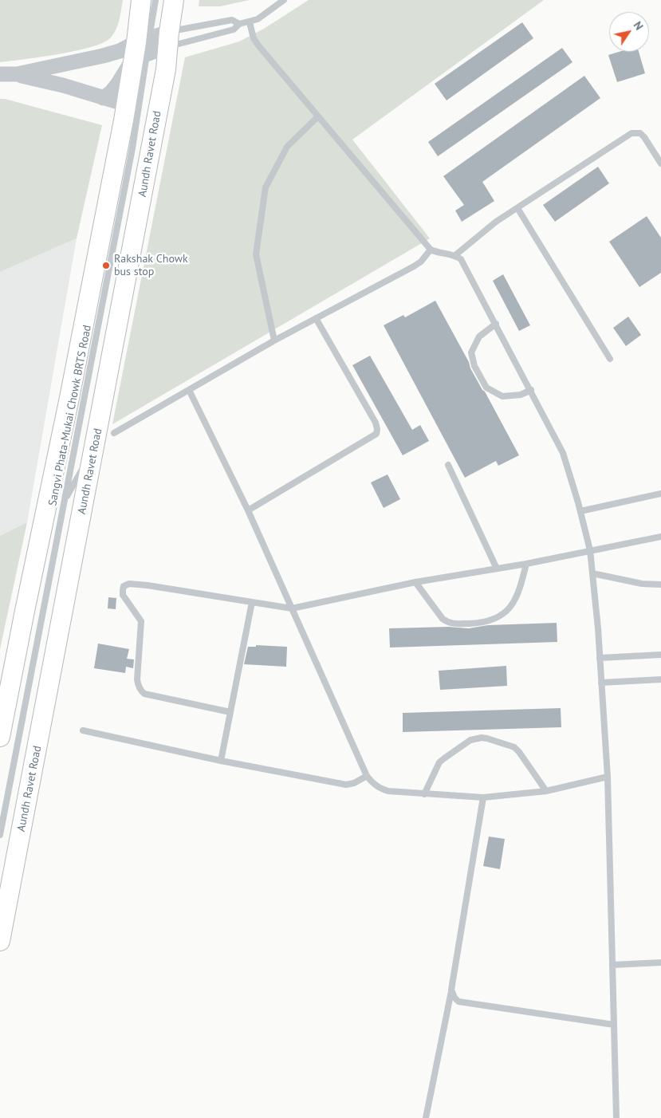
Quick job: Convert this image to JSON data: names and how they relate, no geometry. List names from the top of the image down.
{
  "streets": {
    "main road": ["Aundh Ravet Road"],
    "lane": ["Sangvi Phata-Mukai Chowk BRTS Road"]
  },
  "places": ["Rakshak Chowk bus stop"],
  "north": "top right"
}
